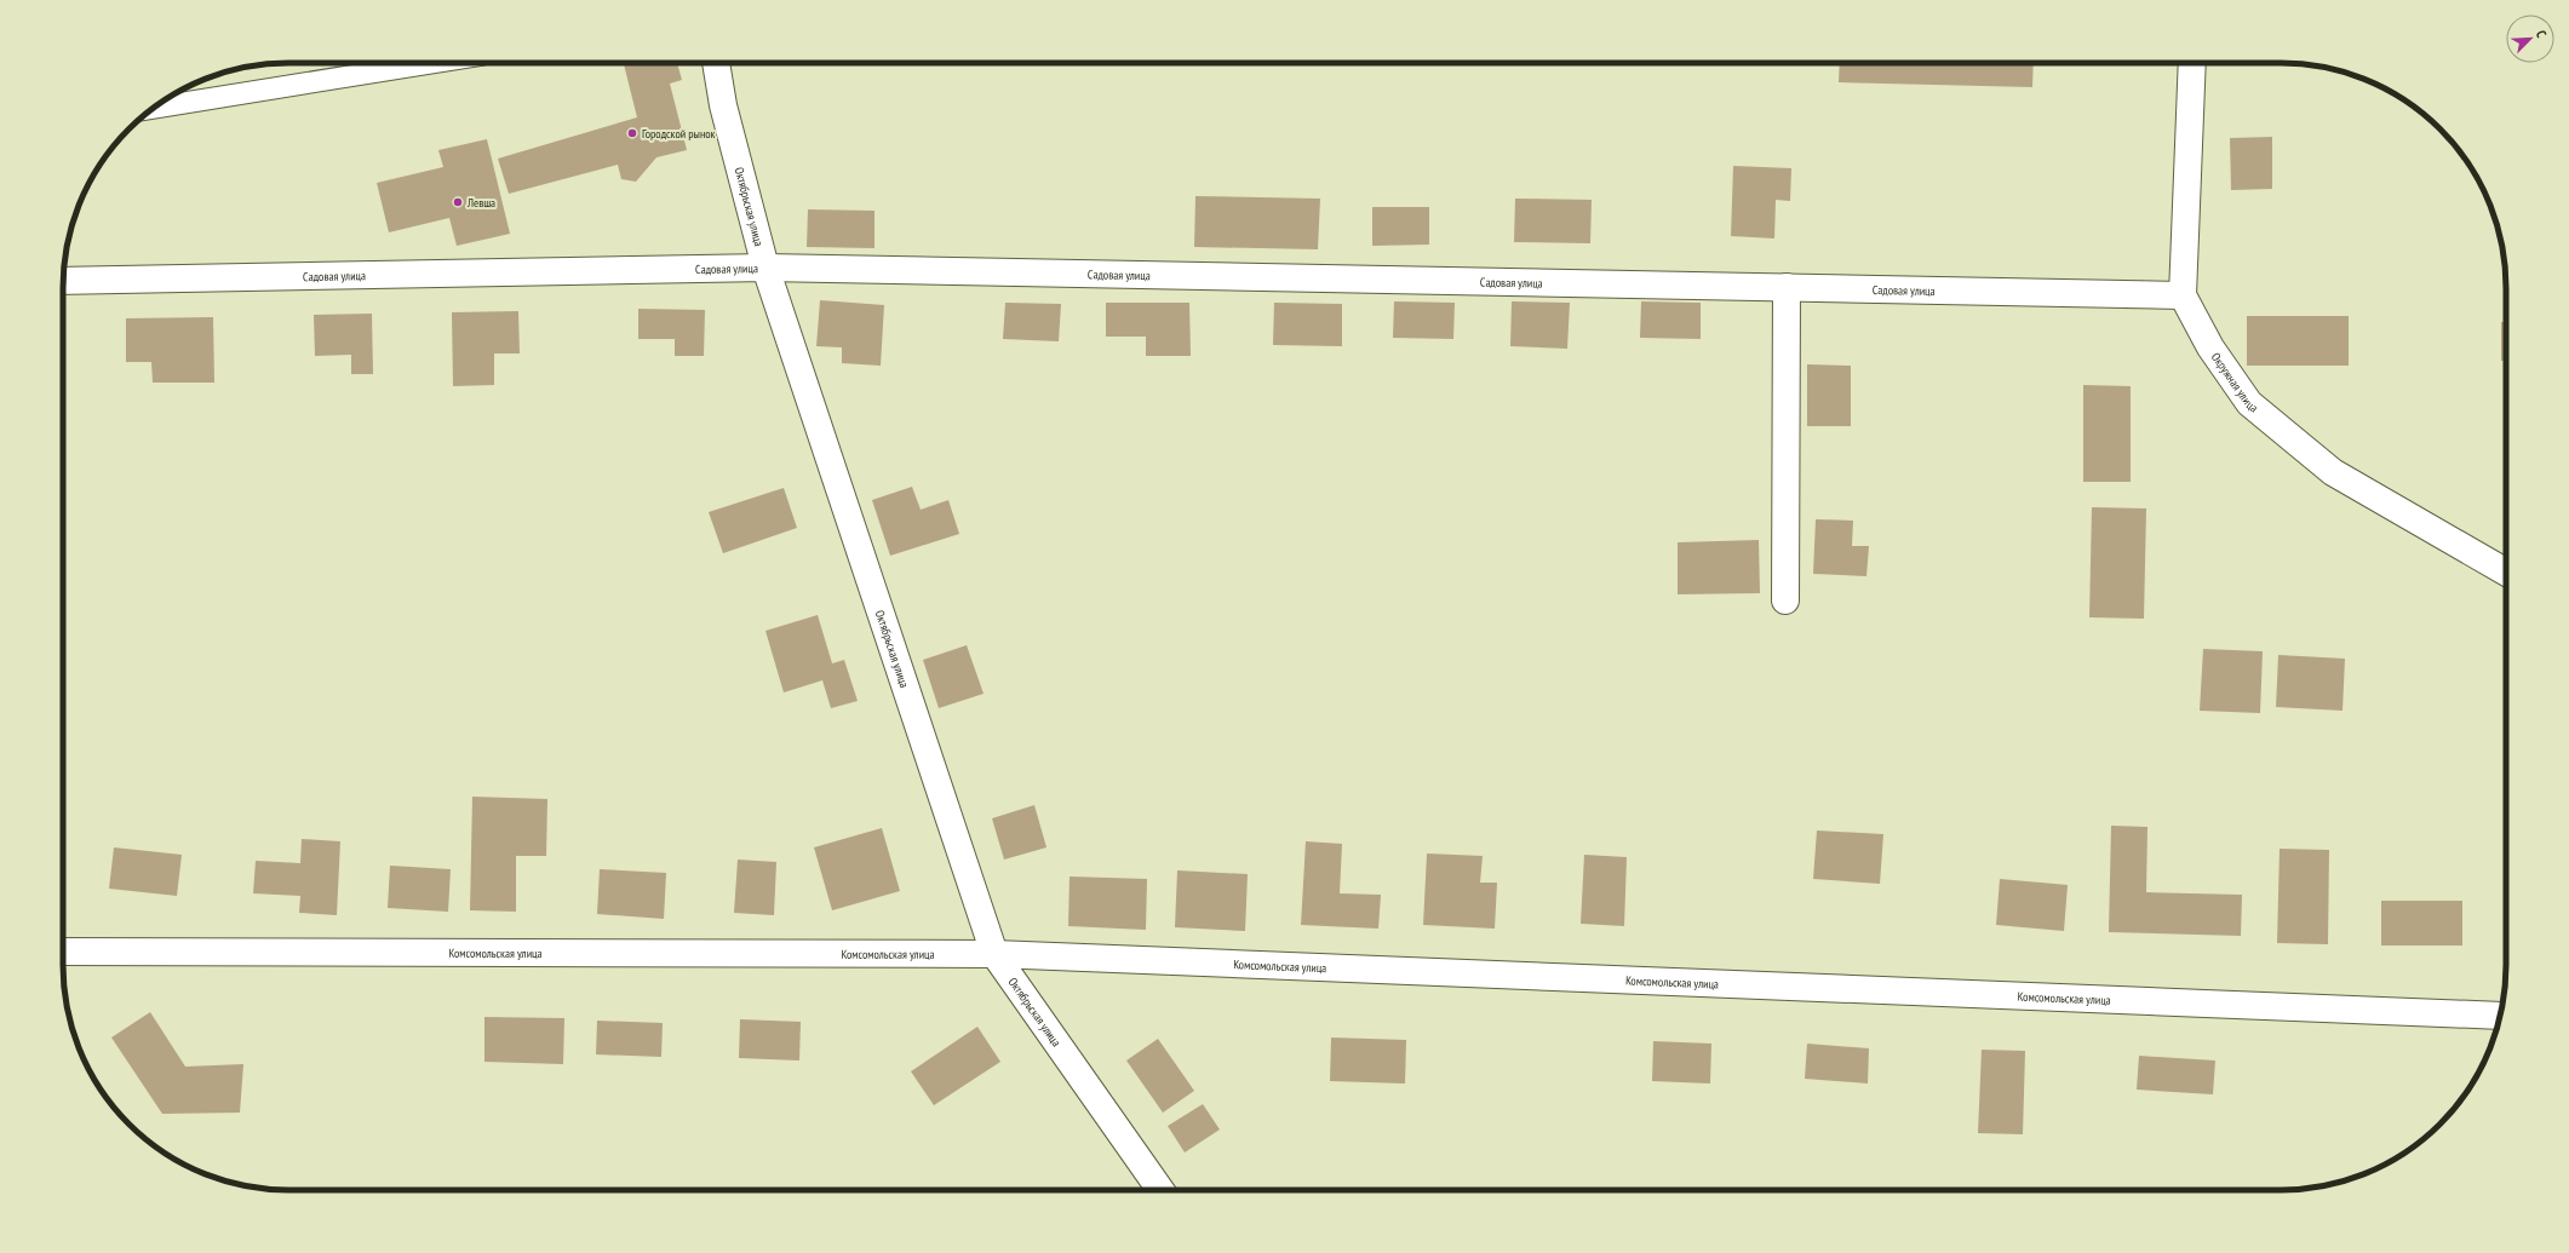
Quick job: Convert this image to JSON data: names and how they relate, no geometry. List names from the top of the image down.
{
  "streets": {
    "street": [
      "Октябрьская улица",
      "Садовая улица",
      "Окружная улица",
      "Комсомольская улица"
    ]
  },
  "crossings": [
    ["Октябрьская улица", "Садовая улица"],
    ["Октябрьская улица", "Комсомольская улица"],
    ["Садовая улица", "Окружная улица"]
  ],
  "places": ["Городской рынок", "Левша"],
  "north": "top right"
}
